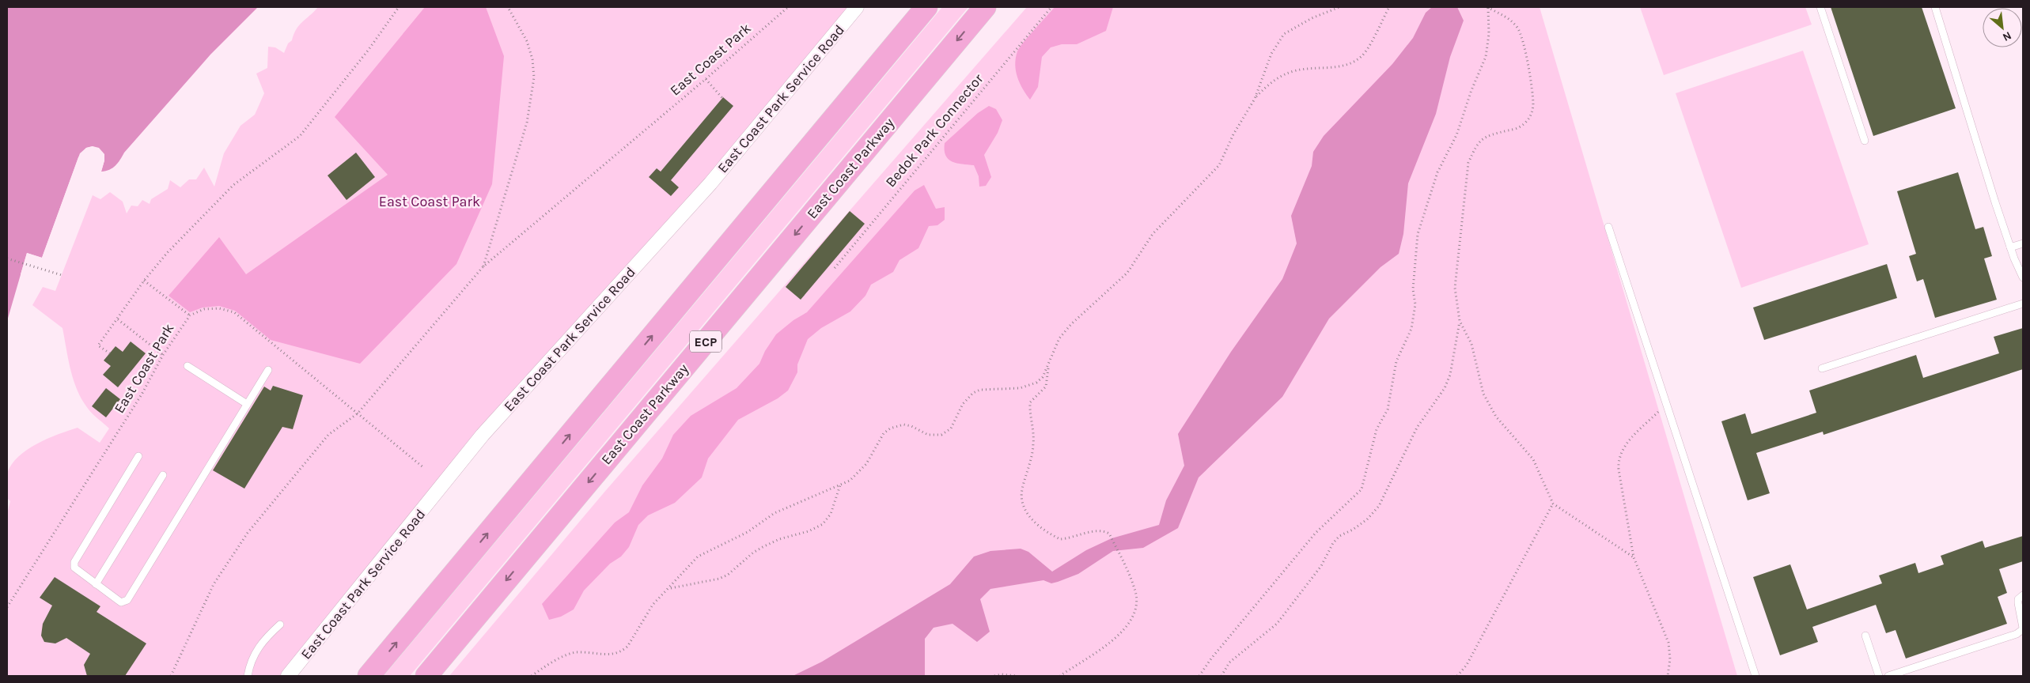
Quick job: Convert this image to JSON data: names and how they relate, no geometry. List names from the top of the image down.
{
  "streets": {
    "highway": ["East Coast Parkway", "ECP"],
    "street": ["East Coast Park Service Road"],
    "path": ["East Coast Park", "Bedok Park Connector"]
  },
  "parks": ["East Coast Park"],
  "north": "bottom right"
}
